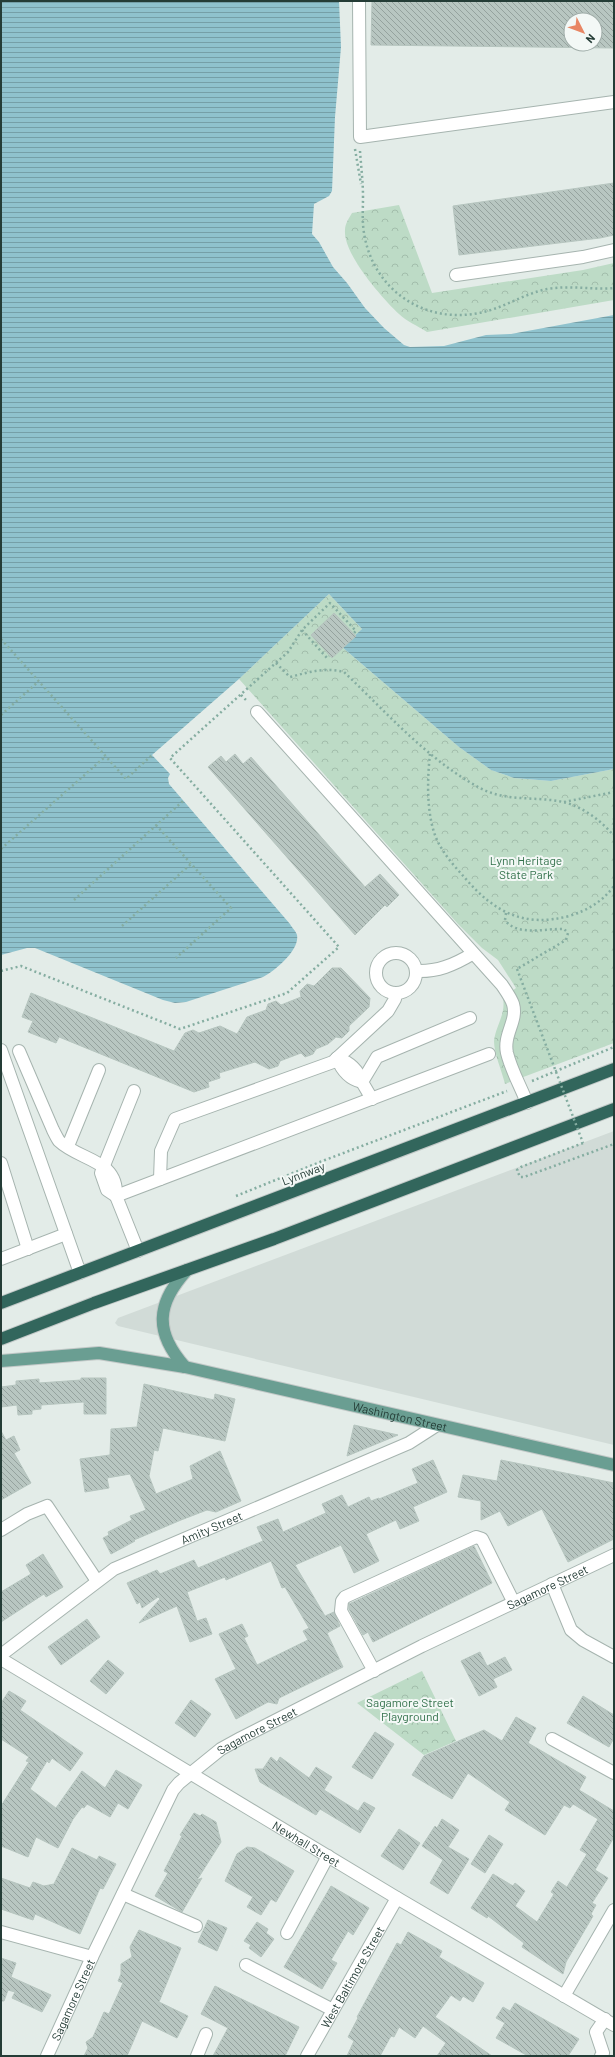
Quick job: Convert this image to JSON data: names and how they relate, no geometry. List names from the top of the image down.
{
  "streets": {
    "highway": ["Lynnway"],
    "main road": ["Washington Street"],
    "street": [
      "Amity Street",
      "Sagamore Street",
      "Newhall Street",
      "West Baltimore Street"
    ]
  },
  "crossings": [
    ["Washington Street", "Amity Street"],
    ["Sagamore Street", "Newhall Street"],
    ["Newhall Street", "West Baltimore Street"]
  ],
  "parks": ["Lynn Heritage State Park", "Sagamore Street Playground"],
  "north": "bottom right"
}
